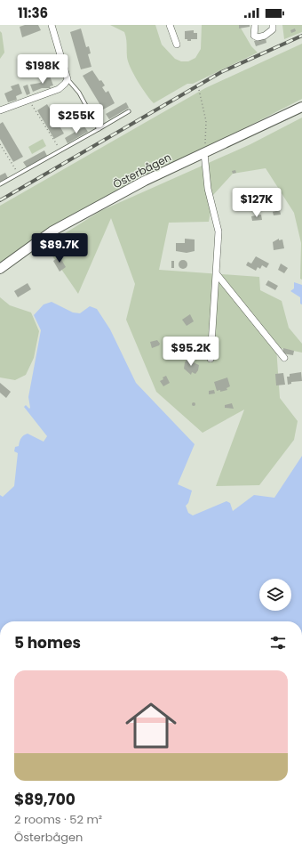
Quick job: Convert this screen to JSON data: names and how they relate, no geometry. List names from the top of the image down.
{
  "streets": {
    "main road": ["Österbågen"]
  },
  "page": {
    "status": "11:36",
    "price": [
      "$198K",
      "$255K",
      "$127K",
      "$89.7K",
      "$95.2K"
    ],
    "heading": "5 homes",
    "list": [
      {
        "name": "$89,700",
        "note": "2 rooms · 52 m² · Österbågen"
      }
    ]
  }
}
